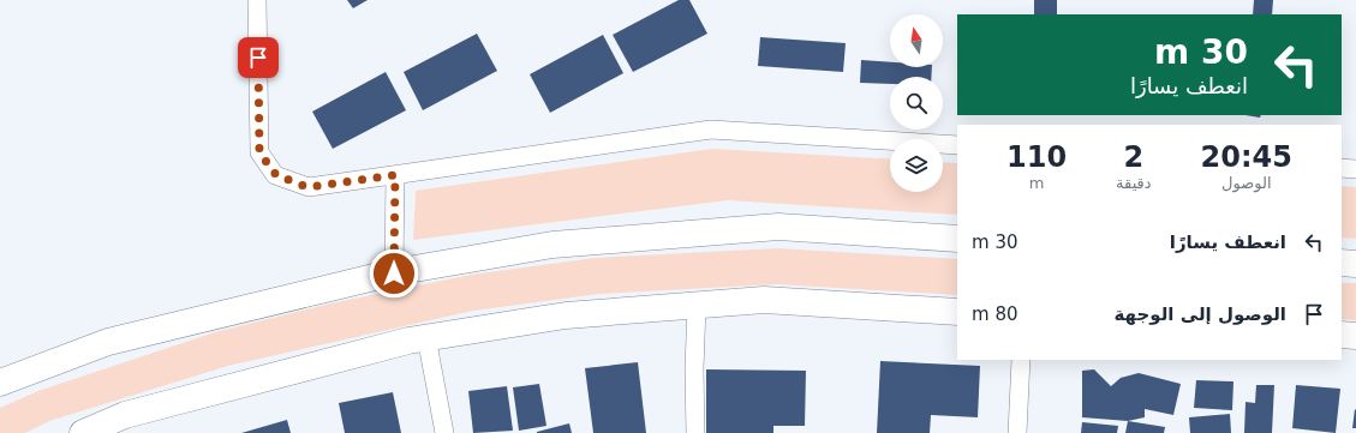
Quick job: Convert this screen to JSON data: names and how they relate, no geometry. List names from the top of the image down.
{
  "north": "top",
  "page": {
    "turn": ["30 m", "انعطف يسارًا"],
    "eta": [
      "20:45",
      "الوصول",
      "2",
      "دقيقة",
      "110",
      "m"
    ],
    "list": [
      {
        "name": "انعطف يسارًا",
        "value": "30 m"
      },
      {
        "name": "الوصول إلى الوجهة",
        "value": "80 m"
      }
    ]
  }
}
